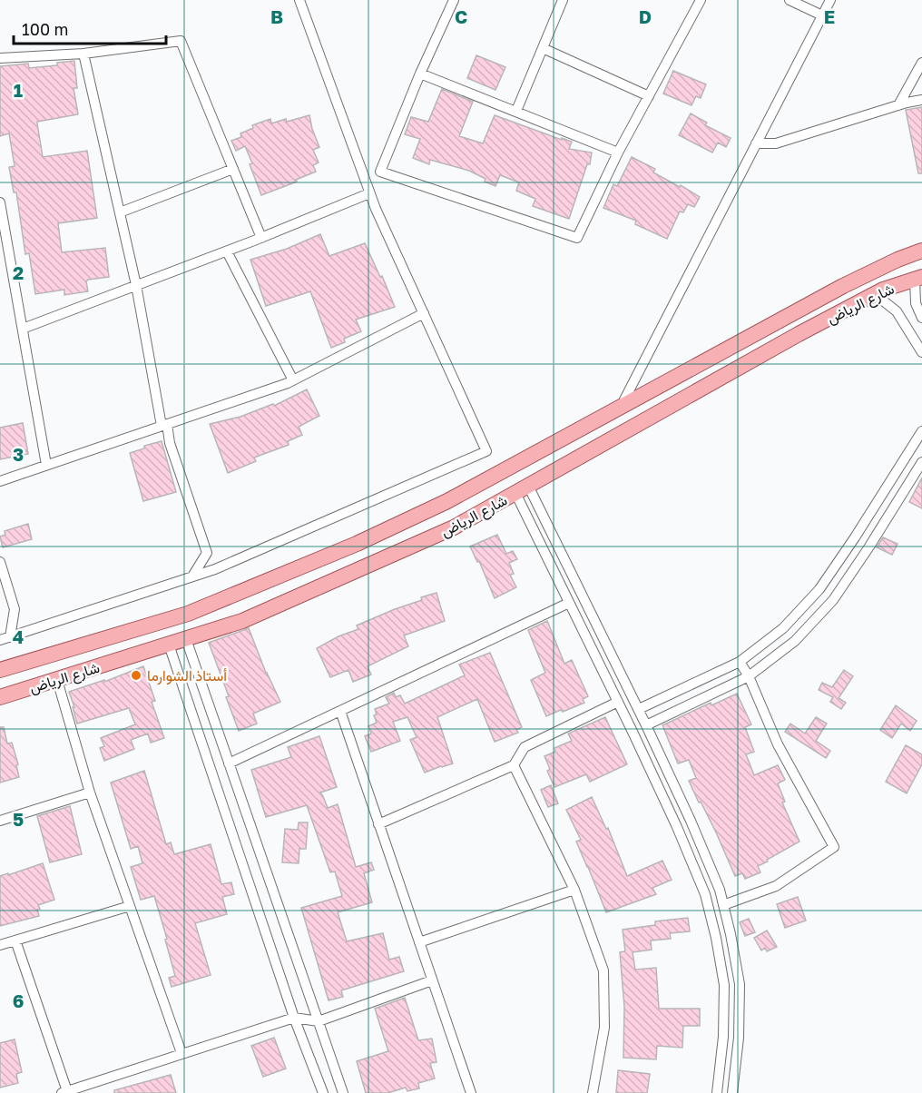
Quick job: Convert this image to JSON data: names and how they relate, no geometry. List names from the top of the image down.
{
  "streets": {
    "main road": ["شارع الرياض"]
  },
  "places": ["أستاذ الشوارما"],
  "scale_bar": "100 m",
  "grid": {
    "columns": [
      "B",
      "C",
      "D",
      "E"
    ],
    "rows": [
      "1",
      "2",
      "3",
      "4",
      "5",
      "6"
    ]
  }
}
